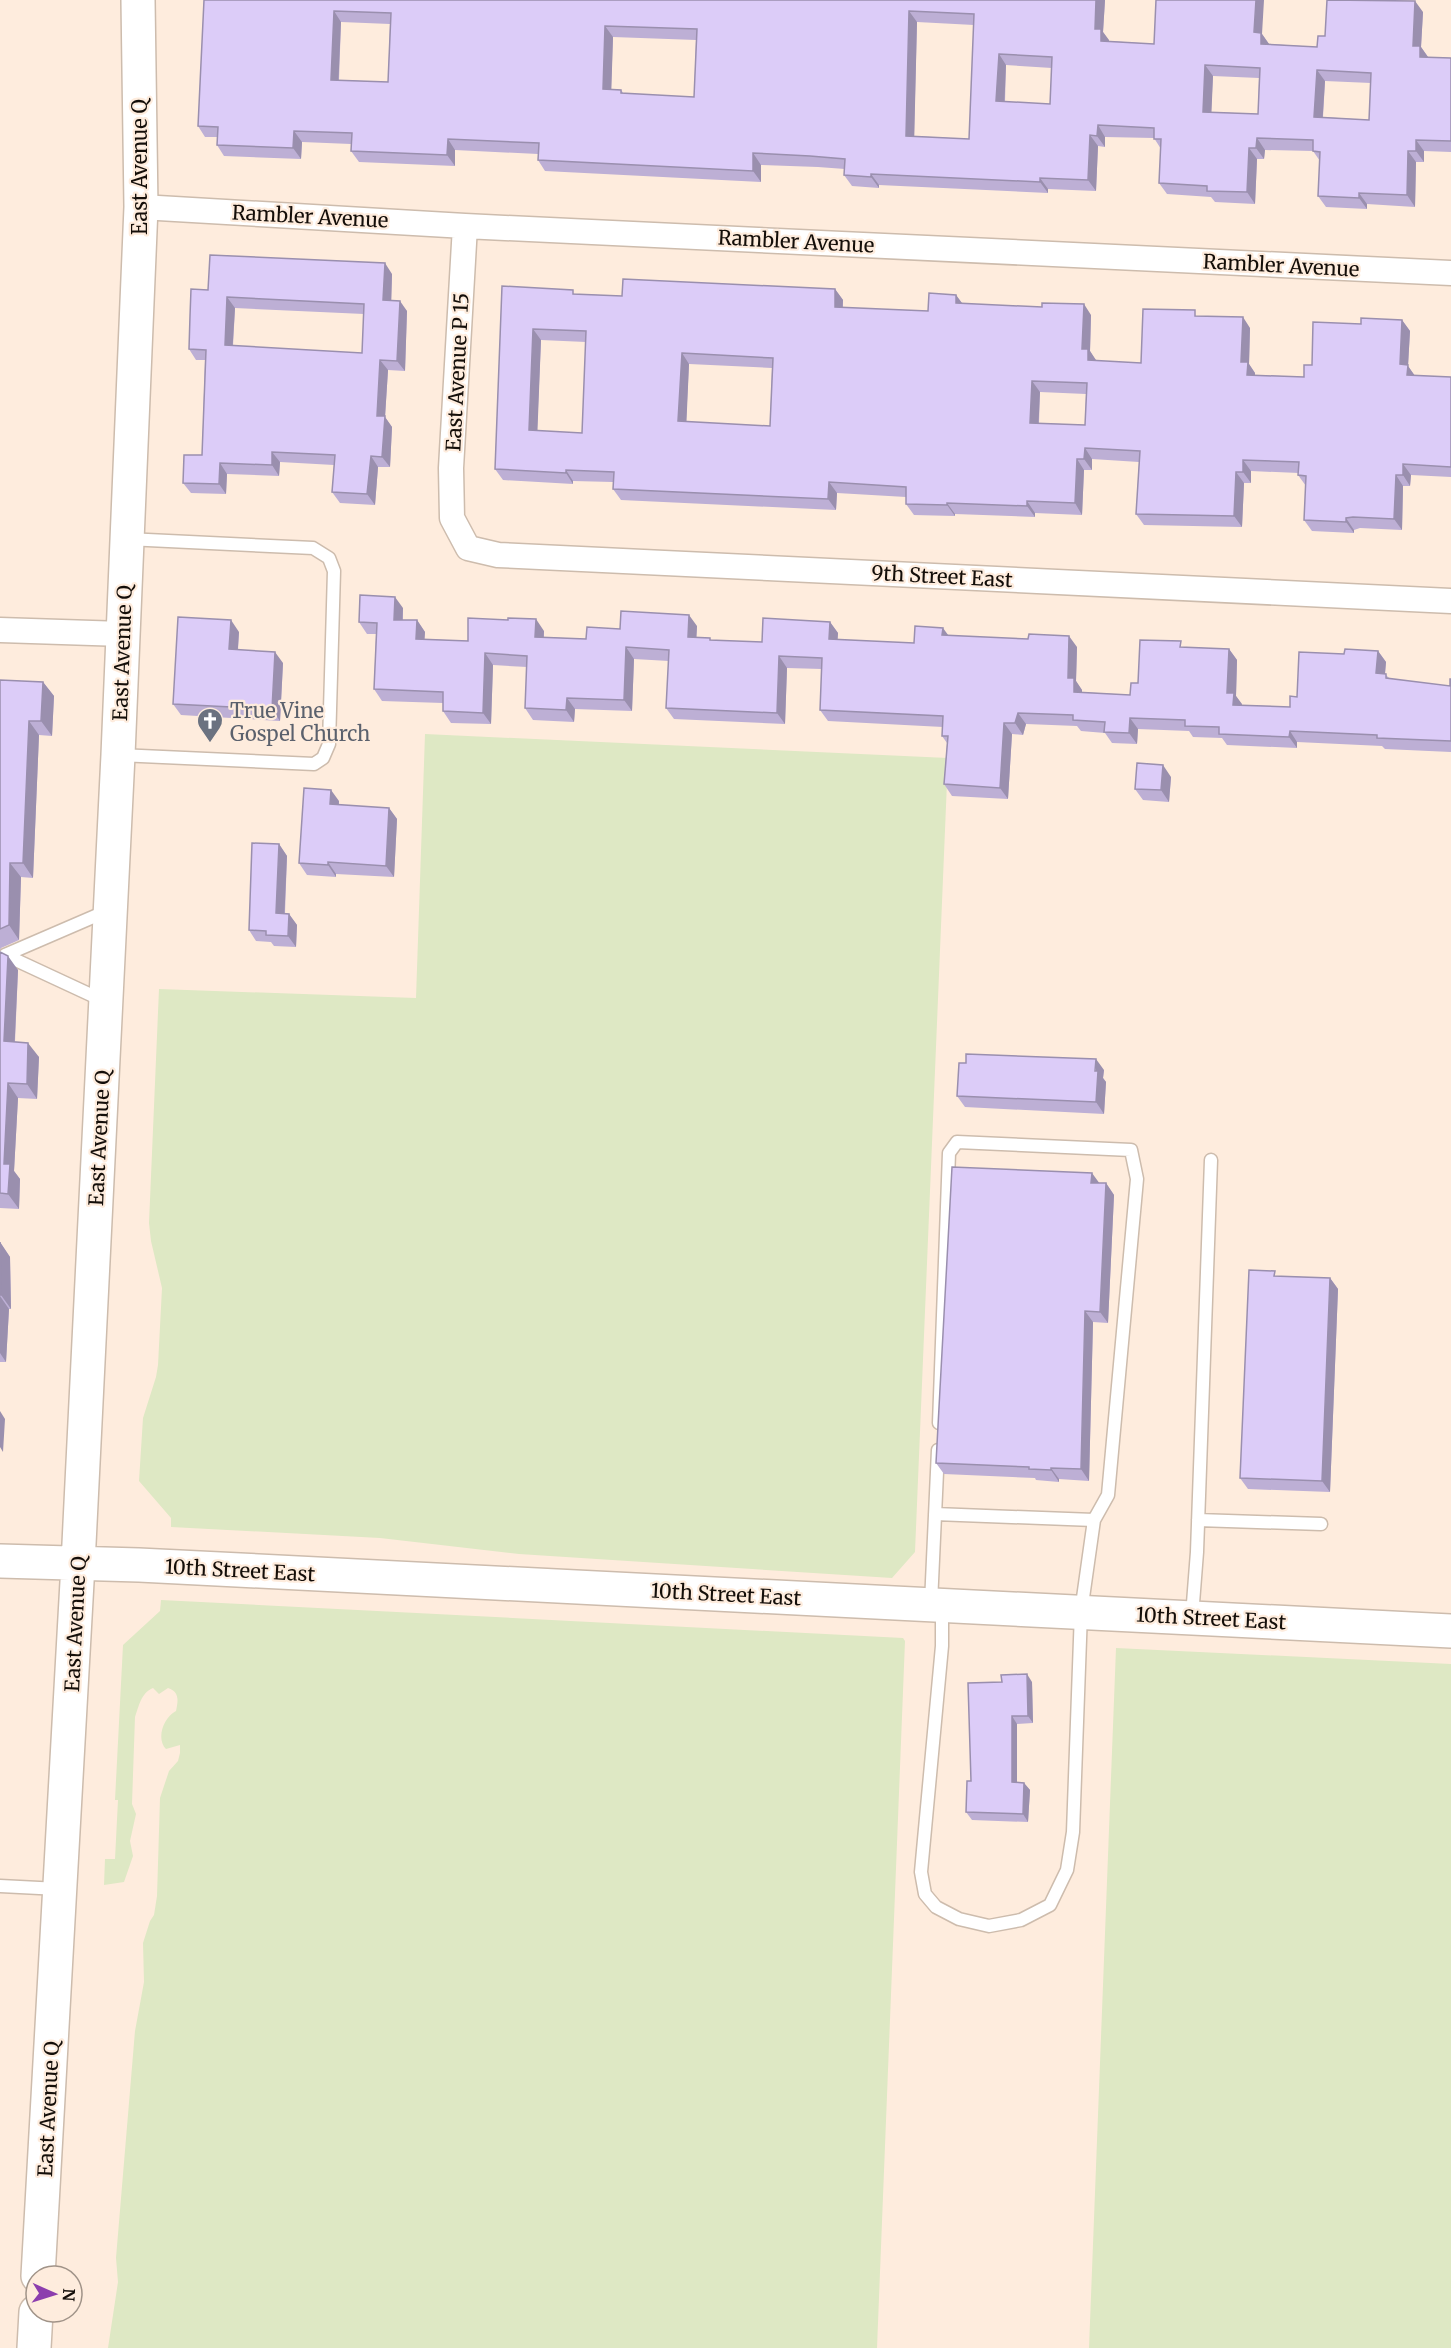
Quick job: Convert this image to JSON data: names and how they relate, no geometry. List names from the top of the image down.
{
  "streets": {
    "main road": ["East Avenue Q", "10th Street East"],
    "street": ["Rambler Avenue", "East Avenue P 15", "9th Street East"]
  },
  "crossings": [
    ["East Avenue Q", "Rambler Avenue"],
    ["East Avenue Q", "10th Street East"],
    ["Rambler Avenue", "East Avenue P 15"],
    ["East Avenue P 15", "9th Street East"]
  ],
  "places": {
    "church": ["True Vine Gospel Church"]
  },
  "north": "right"
}
